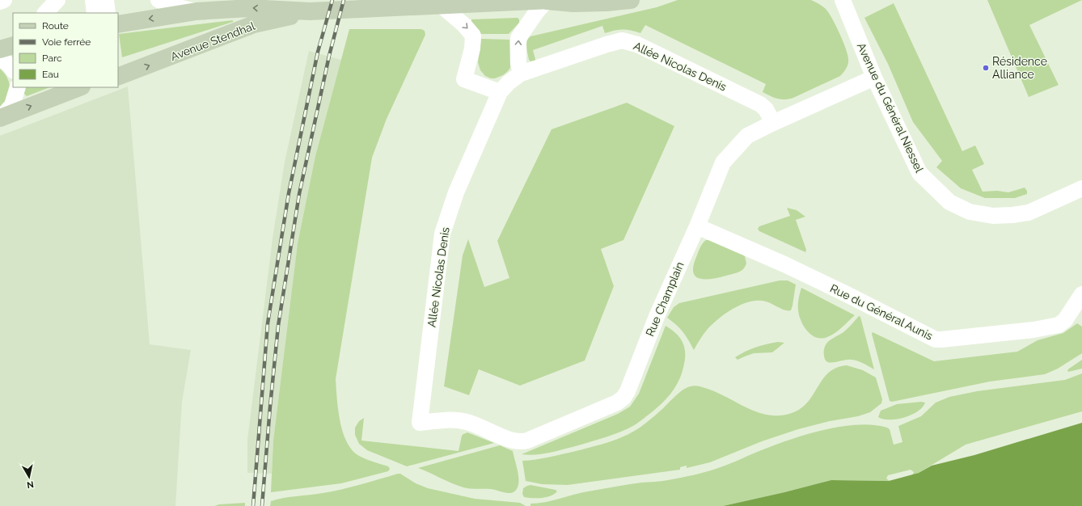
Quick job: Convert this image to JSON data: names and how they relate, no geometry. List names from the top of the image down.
{
  "streets": {
    "street": [
      "Avenue Stendhal",
      "Allée Nicolas Denis",
      "Avenue du Général Niessel",
      "Rue Champlain",
      "Rue du Général Aunis"
    ]
  },
  "crossings": [
    ["Allée Nicolas Denis", "Rue Champlain"],
    ["Avenue du Général Niessel", "Rue Champlain"],
    ["Rue Champlain", "Rue du Général Aunis"]
  ],
  "places": ["Résidence Alliance"],
  "legend": [
    "Route",
    "Voie ferrée",
    "Parc",
    "Eau"
  ],
  "north": "bottom"
}
